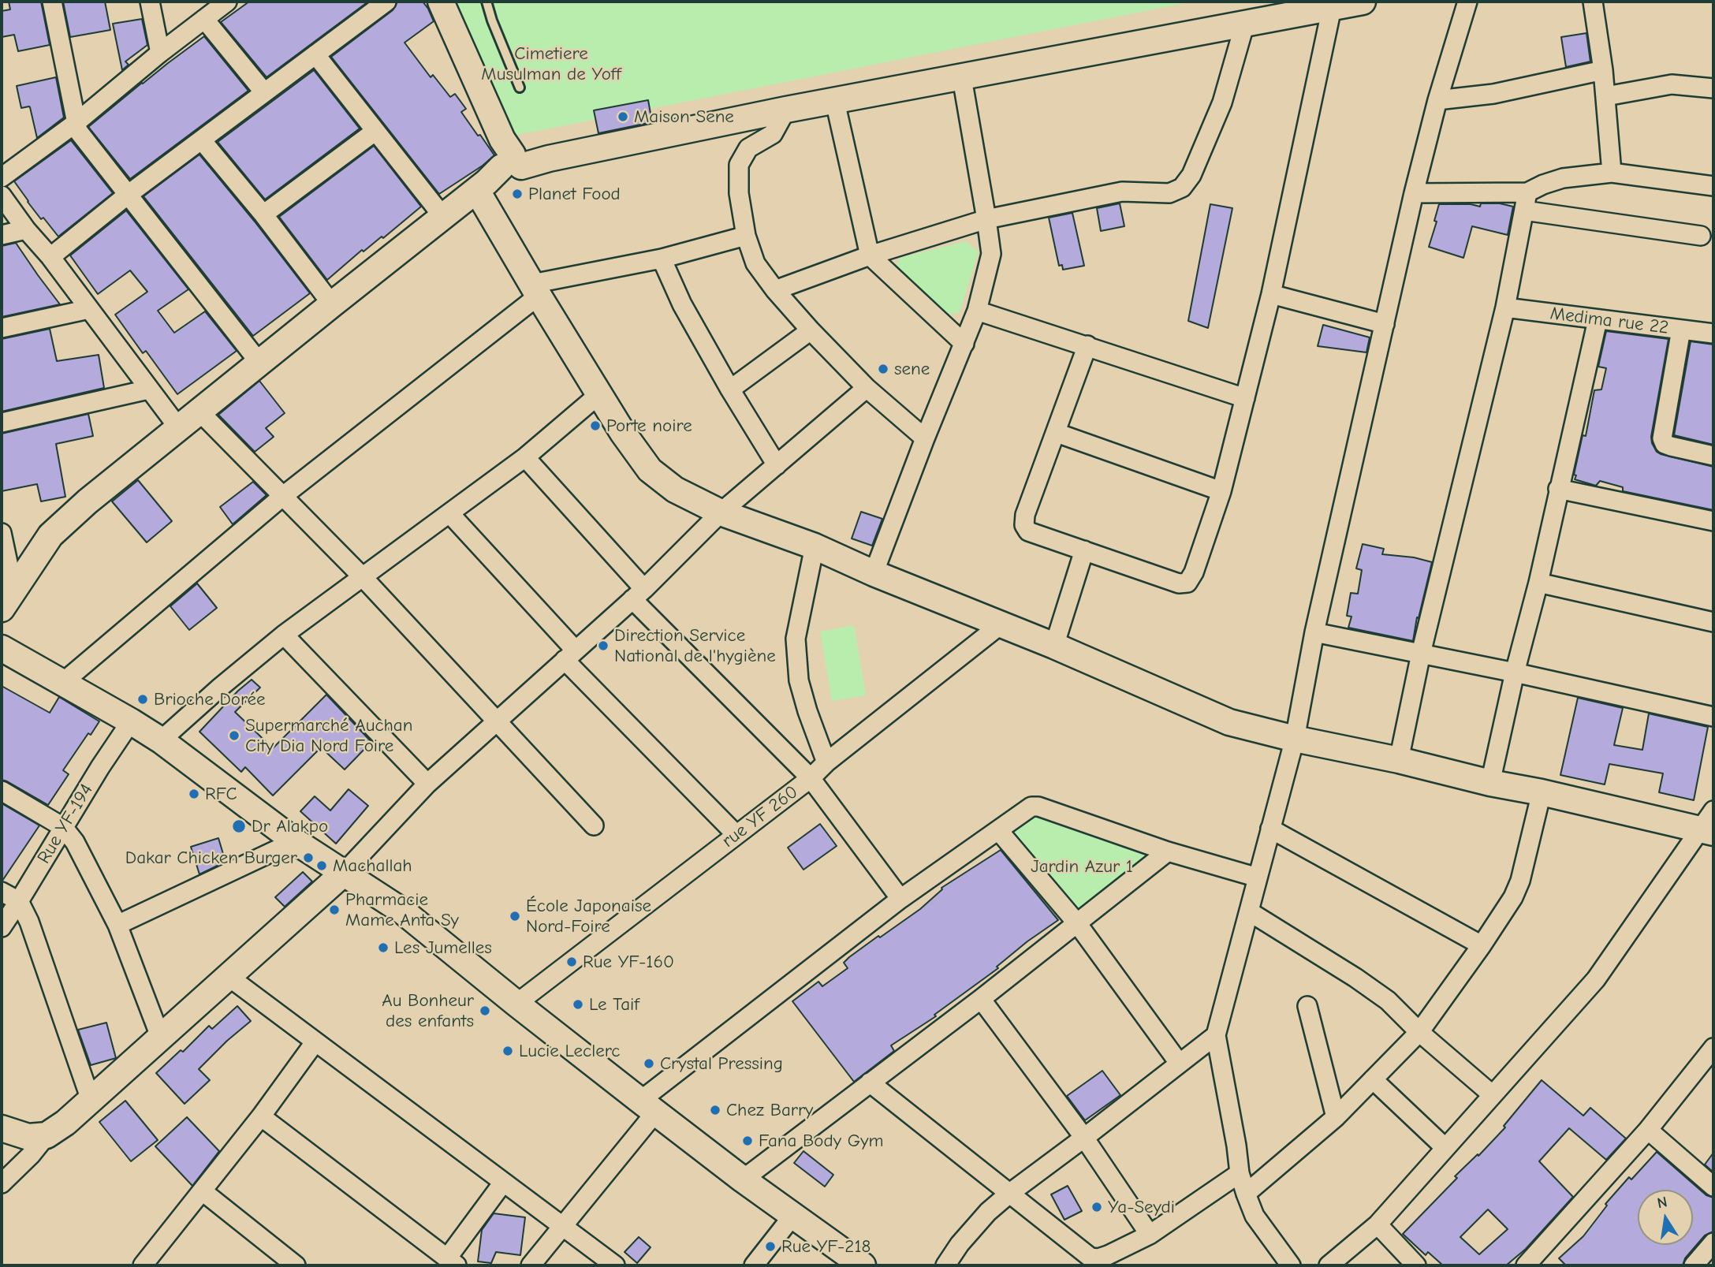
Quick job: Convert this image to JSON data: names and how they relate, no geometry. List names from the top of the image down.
{
  "streets": {
    "street": ["Medima rue 22", "rue YF 260", "Rue YF-194"]
  },
  "parks": ["Cimetiere Musulman de Yoff", "Jardin Azur 1"],
  "places": [
    "Maison Sene",
    "Planet Food",
    "sene",
    "Porte noire",
    "Direction Service National de l'hygiène",
    "Brioche Dorée",
    "Supermarché Auchan City Dia Nord Foire",
    "RFC",
    "Dr Alakpo",
    "Dakar Chicken Burger",
    "Machallah",
    "Pharmacie Mame Anta Sy",
    "École Japonaise Nord-Foire",
    "Les Jumelles",
    "Rue YF-160",
    "Le Taif",
    "Au Bonheur des enfants",
    "Lucie Leclerc",
    "Crystal Pressing",
    "Chez Barry",
    "Fana Body Gym",
    "Ya-Seydi",
    "Rue YF-218"
  ],
  "north": "top"
}
